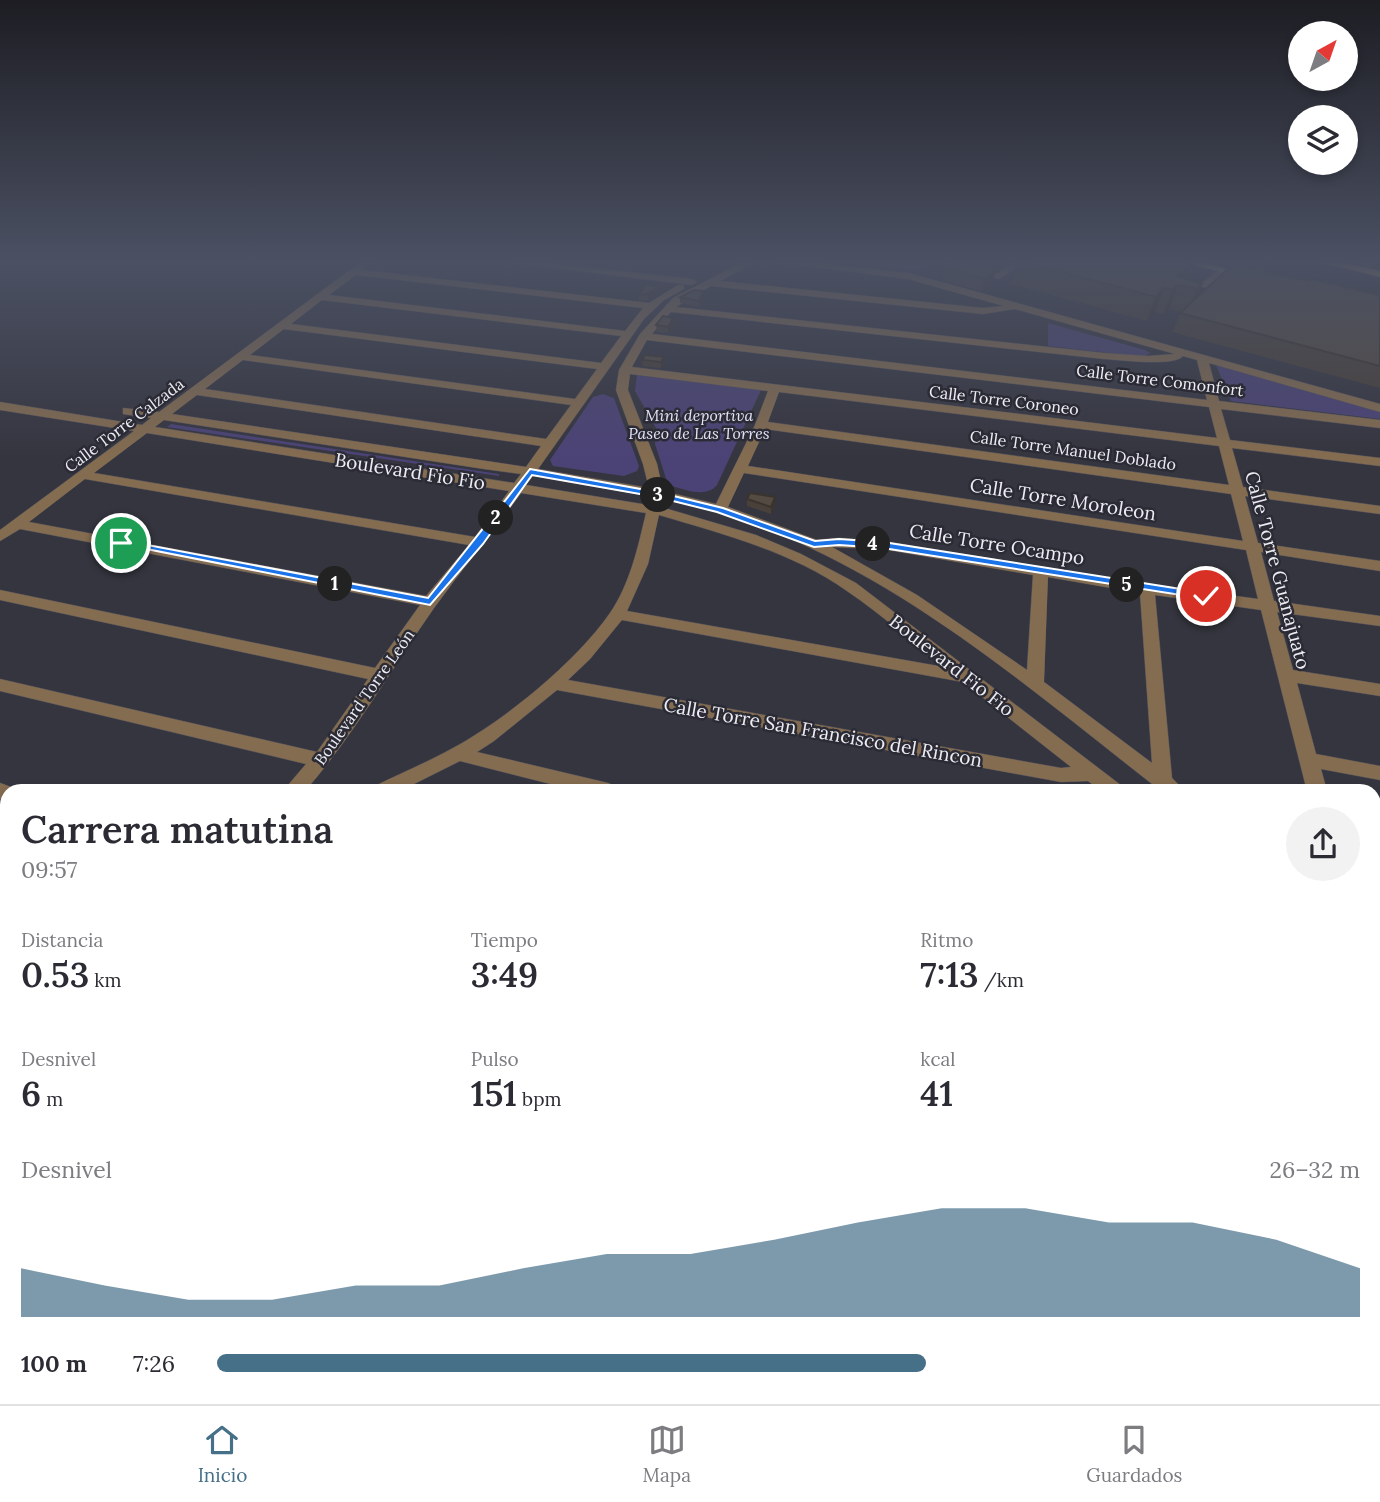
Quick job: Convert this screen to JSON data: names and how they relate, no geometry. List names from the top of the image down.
{
  "streets": {
    "street": [
      "Calle Torre Comonfort",
      "Calle Torre Coroneo",
      "Calle Torre Calzada",
      "Calle Torre Manuel Doblado",
      "Boulevard Fio Fio",
      "Calle Torre Moroleon",
      "Calle Torre Ocampo",
      "Calle Torre Guanajuato",
      "Boulevard Torre León",
      "Calle Torre San Francisco del Rincon"
    ]
  },
  "crossings": [
    ["Calle Torre Comonfort", "Calle Torre Guanajuato"],
    ["Calle Torre Comonfort", "Boulevard Torre León"],
    ["Calle Torre Coroneo", "Calle Torre Guanajuato"],
    ["Calle Torre Coroneo", "Boulevard Torre León"],
    ["Calle Torre Calzada", "Boulevard Fio Fio"],
    ["Calle Torre Manuel Doblado", "Calle Torre Guanajuato"],
    ["Boulevard Fio Fio", "Calle Torre Ocampo"],
    ["Boulevard Fio Fio", "Boulevard Torre León"],
    ["Boulevard Fio Fio", "Calle Torre San Francisco del Rincon"],
    ["Calle Torre Moroleon", "Calle Torre Guanajuato"],
    ["Calle Torre Ocampo", "Calle Torre Guanajuato"],
    ["Boulevard Torre León", "Calle Torre San Francisco del Rincon"]
  ],
  "parks": ["Mini deportiva Paseo de Las Torres"],
  "north": "top right",
  "page": {
    "pins": [
      "3",
      "2",
      "4",
      "1",
      "5"
    ],
    "heading": ["Carrera matutina", "09:57"],
    "stats": [
      ["Distancia", "0.53 km"],
      ["Tiempo", "3:49"],
      ["Ritmo", "7:13 /km"],
      ["Desnivel", "6 m"],
      ["Pulso", "151 bpm"],
      ["kcal", "41"]
    ],
    "chart": ["Desnivel", "26–32 m"],
    "list": [
      {
        "name": "100 m",
        "note": "7:26"
      }
    ],
    "tabs": ["Inicio", "Mapa", "Guardados"]
  }
}
